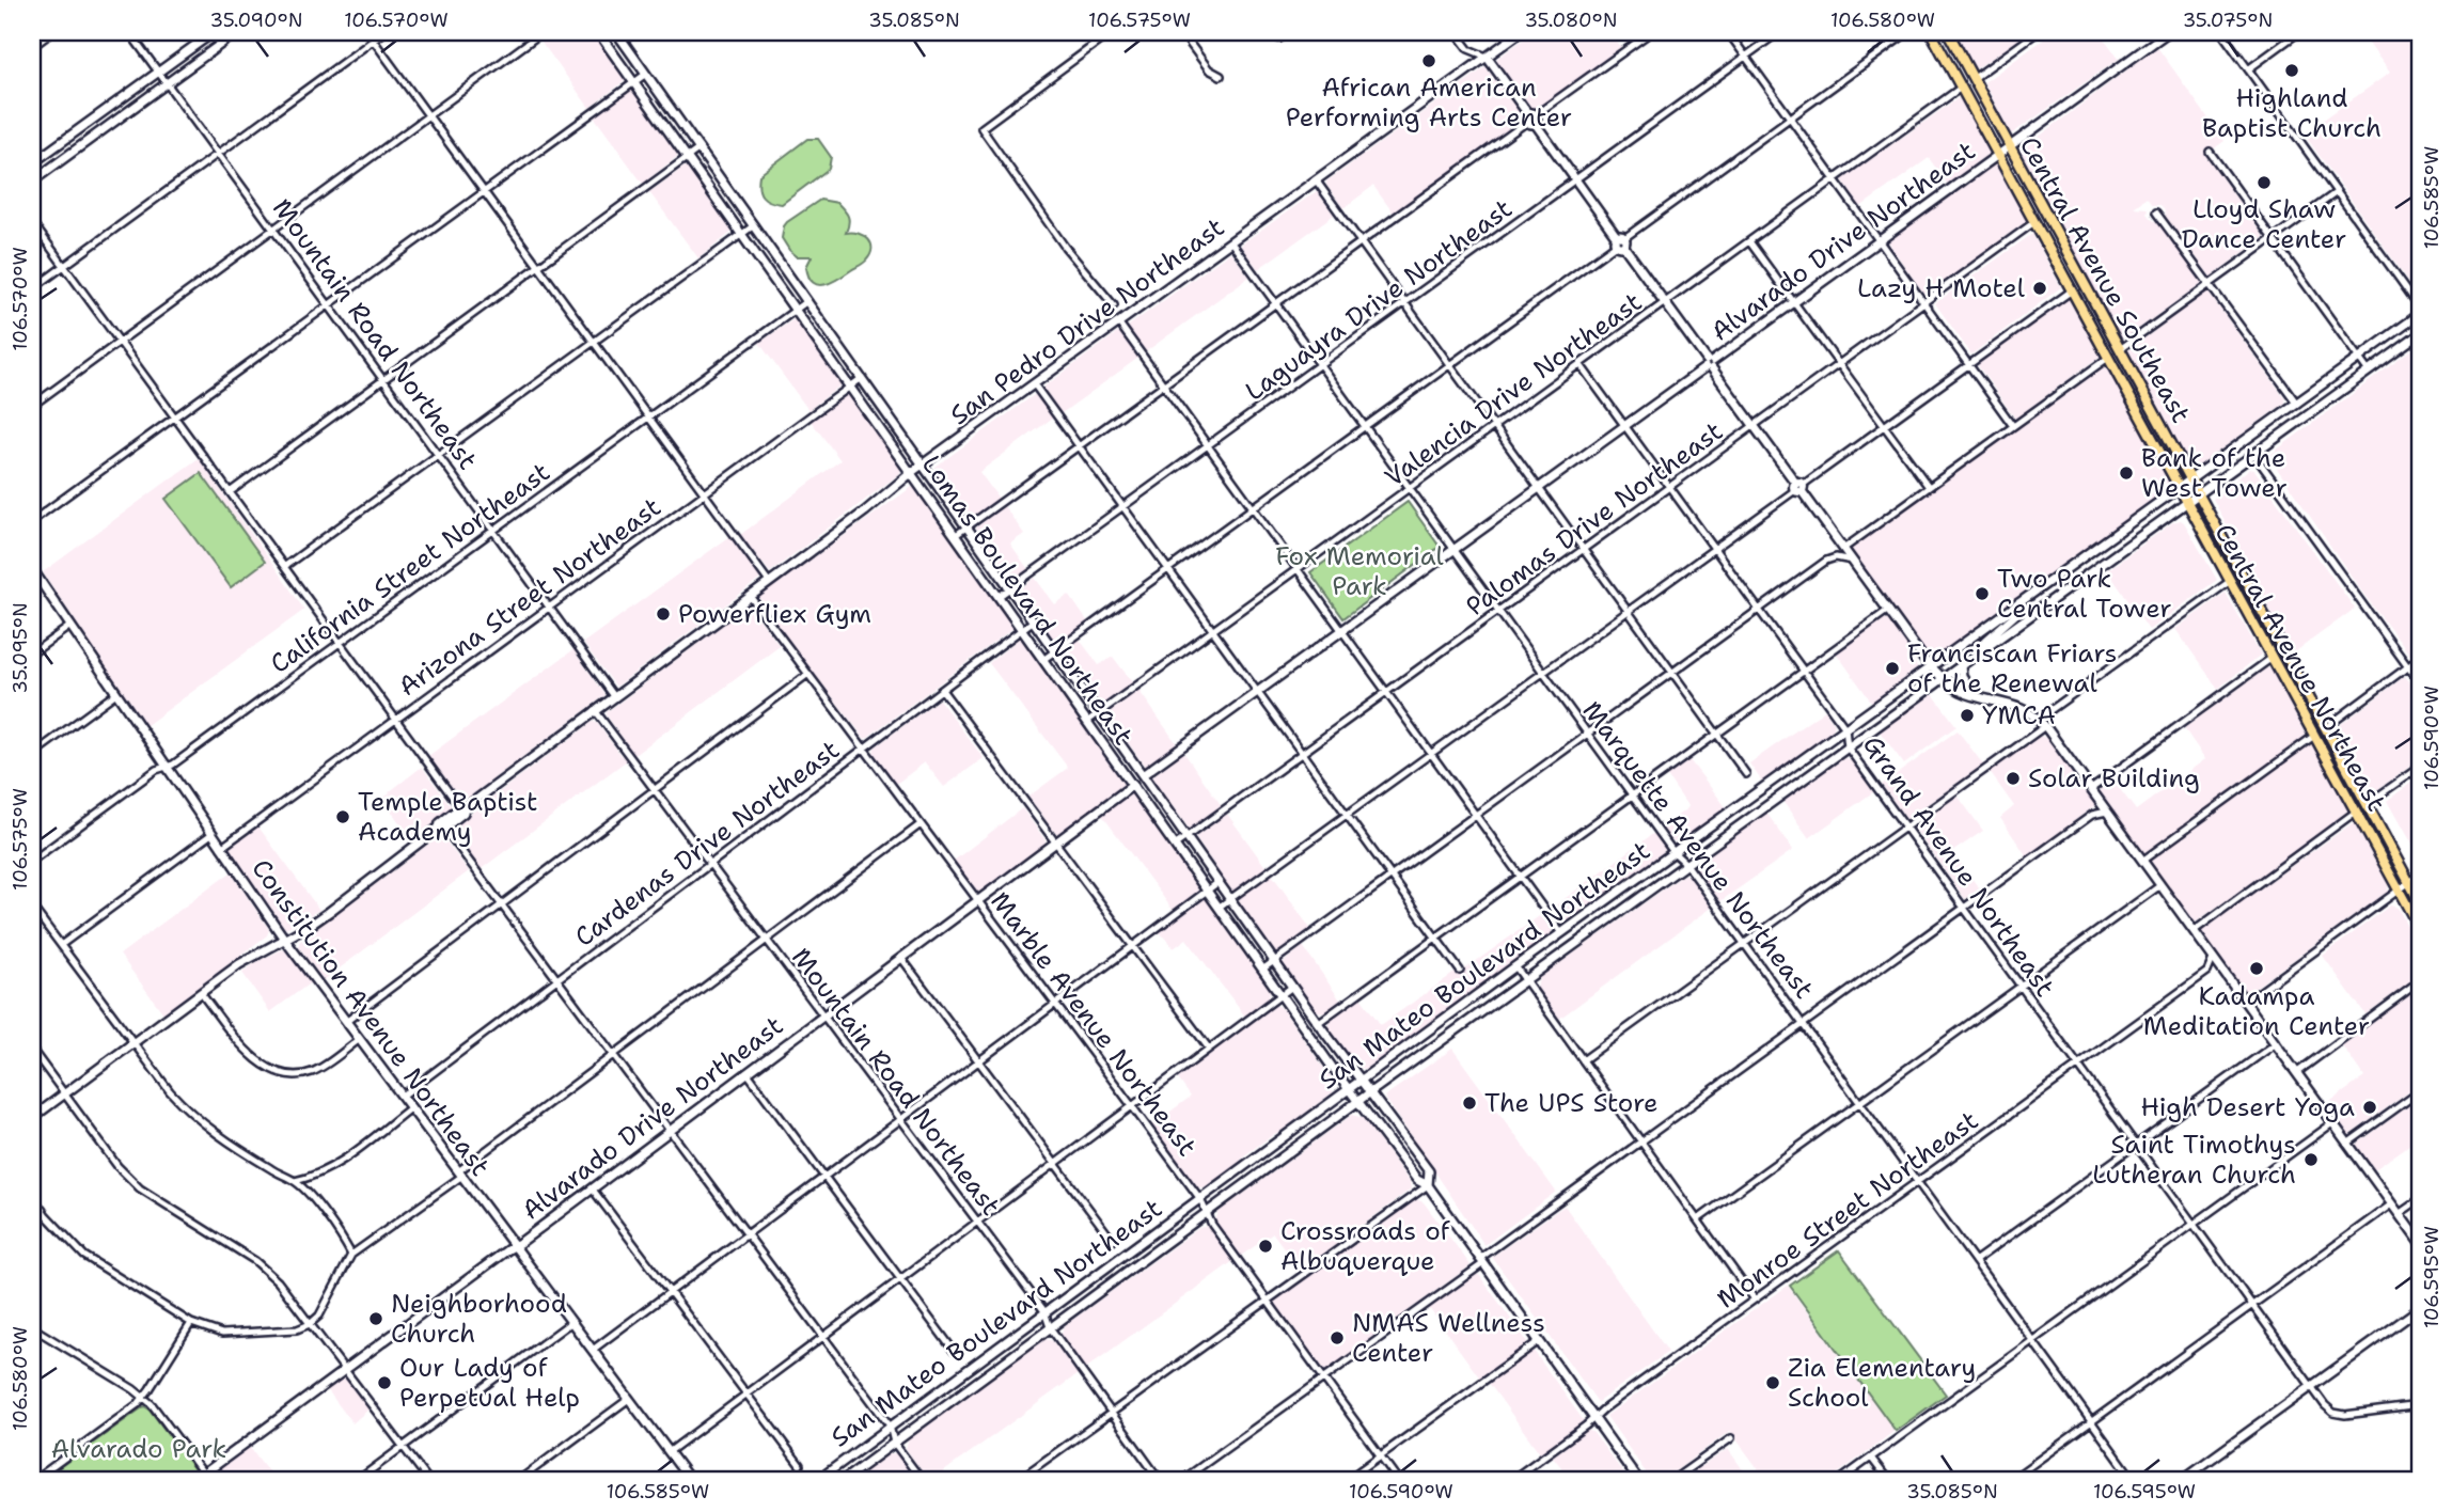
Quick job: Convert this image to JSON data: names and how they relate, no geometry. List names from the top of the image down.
{
  "streets": {
    "main road": [
      "Alvarado Drive Northeast",
      "Central Avenue Southeast",
      "San Pedro Drive Northeast",
      "Lomas Boulevard Northeast",
      "Central Avenue Northeast",
      "San Mateo Boulevard Northeast",
      "Constitution Avenue Northeast"
    ],
    "street": [
      "Laguayra Drive Northeast",
      "Mountain Road Northeast",
      "Valencia Drive Northeast",
      "Palomas Drive Northeast",
      "California Street Northeast",
      "Arizona Street Northeast",
      "Cardenas Drive Northeast",
      "Marquette Avenue Northeast",
      "Grand Avenue Northeast",
      "Marble Avenue Northeast",
      "Monroe Street Northeast"
    ]
  },
  "crossings": [
    ["Alvarado Drive Northeast", "Central Avenue Southeast"],
    ["Alvarado Drive Northeast", "Mountain Road Northeast"],
    ["Alvarado Drive Northeast", "Lomas Boulevard Northeast"],
    ["Alvarado Drive Northeast", "Central Avenue Northeast"],
    ["Alvarado Drive Northeast", "Marquette Avenue Northeast"],
    ["Alvarado Drive Northeast", "Grand Avenue Northeast"],
    ["Alvarado Drive Northeast", "Constitution Avenue Northeast"],
    ["Alvarado Drive Northeast", "Marble Avenue Northeast"],
    ["Central Avenue Southeast", "San Mateo Boulevard Northeast"],
    ["Laguayra Drive Northeast", "Lomas Boulevard Northeast"],
    ["Laguayra Drive Northeast", "Marquette Avenue Northeast"],
    ["San Pedro Drive Northeast", "Mountain Road Northeast"],
    ["San Pedro Drive Northeast", "Lomas Boulevard Northeast"],
    ["San Pedro Drive Northeast", "Marquette Avenue Northeast"],
    ["San Pedro Drive Northeast", "Constitution Avenue Northeast"],
    ["San Pedro Drive Northeast", "Marble Avenue Northeast"],
    ["Mountain Road Northeast", "California Street Northeast"],
    ["Mountain Road Northeast", "Arizona Street Northeast"],
    ["Mountain Road Northeast", "Cardenas Drive Northeast"],
    ["Mountain Road Northeast", "San Mateo Boulevard Northeast"],
    ["Valencia Drive Northeast", "Lomas Boulevard Northeast"],
    ["Valencia Drive Northeast", "Central Avenue Northeast"],
    ["Valencia Drive Northeast", "Marquette Avenue Northeast"],
    ["Valencia Drive Northeast", "Grand Avenue Northeast"],
    ["Palomas Drive Northeast", "Lomas Boulevard Northeast"],
    ["Palomas Drive Northeast", "Central Avenue Northeast"],
    ["Palomas Drive Northeast", "Marquette Avenue Northeast"],
    ["Palomas Drive Northeast", "Grand Avenue Northeast"],
    ["California Street Northeast", "Lomas Boulevard Northeast"],
    ["California Street Northeast", "Constitution Avenue Northeast"],
    ["Arizona Street Northeast", "Lomas Boulevard Northeast"],
    ["Arizona Street Northeast", "Constitution Avenue Northeast"],
    ["Lomas Boulevard Northeast", "Cardenas Drive Northeast"],
    ["Lomas Boulevard Northeast", "San Mateo Boulevard Northeast"],
    ["Lomas Boulevard Northeast", "Monroe Street Northeast"],
    ["Central Avenue Northeast", "San Mateo Boulevard Northeast"],
    ["Cardenas Drive Northeast", "Constitution Avenue Northeast"],
    ["Cardenas Drive Northeast", "Marble Avenue Northeast"],
    ["Marquette Avenue Northeast", "San Mateo Boulevard Northeast"],
    ["Marquette Avenue Northeast", "Monroe Street Northeast"],
    ["Grand Avenue Northeast", "San Mateo Boulevard Northeast"],
    ["Grand Avenue Northeast", "Monroe Street Northeast"],
    ["San Mateo Boulevard Northeast", "Marble Avenue Northeast"]
  ],
  "parks": ["Fox Memorial Park", "Alvarado Park"],
  "places": [
    "African American Performing Arts Center",
    "Highland Baptist Church",
    "Lloyd Shaw Dance Center",
    "Lazy H Motel",
    "Bank of the West Tower",
    "Two Park Central Tower",
    "Powerfliex Gym",
    "Franciscan Friars of the Renewal",
    "YMCA",
    "Solar Building",
    "Temple Baptist Academy",
    "Kadampa Meditation Center",
    "The UPS Store",
    "High Desert Yoga",
    "Saint Timothys Lutheran Church",
    "Crossroads of Albuquerque",
    "Neighborhood Church",
    "NMAS Wellness Center",
    "Our Lady of Perpetual Help",
    "Zia Elementary School"
  ],
  "coordinates": [
    "35.090°N",
    "106.570°W",
    "35.085°N",
    "106.575°W",
    "35.080°N",
    "106.580°W",
    "35.075°N",
    "106.585°W",
    "35.095°N",
    "106.590°W",
    "106.595°W"
  ]
}
